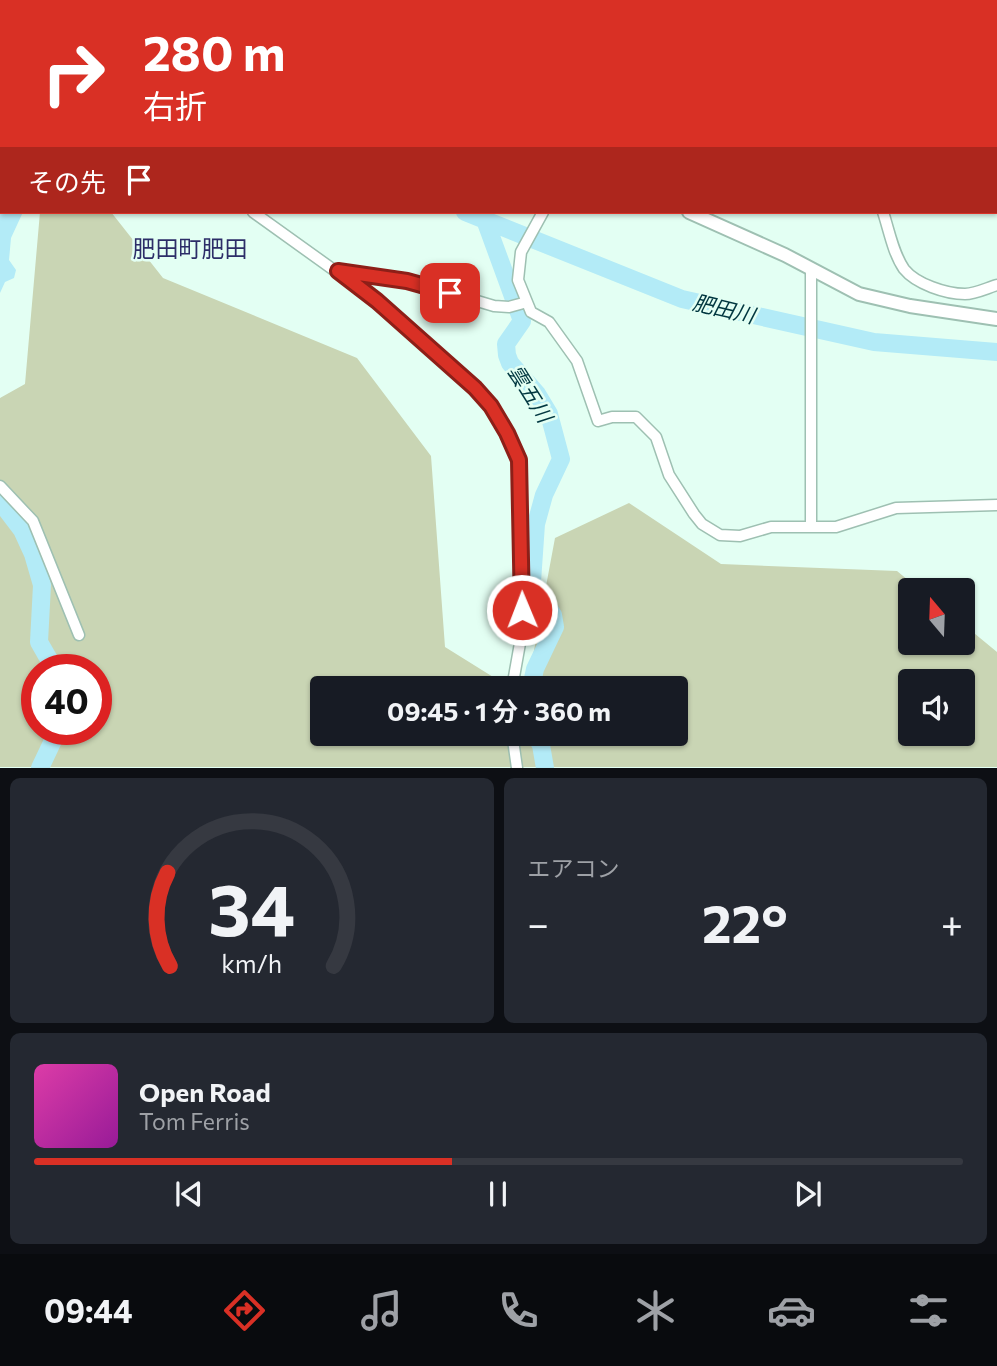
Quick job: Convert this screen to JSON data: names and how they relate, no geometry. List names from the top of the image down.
{
  "districts": ["肥田町肥田"],
  "water": ["肥田川", "雲五川"],
  "north": "top",
  "page": {
    "turn": ["280 m", "右折"],
    "then": "その先",
    "limit": "40",
    "trip": "09:45 · 1 分 · 360 m",
    "tile": "エアコン",
    "heat": ["−", "22°", "+"],
    "song": ["Open Road", "Tom Ferris"],
    "tabs": "09:44",
    "gauge": ["34", "km/h"]
  }
}
